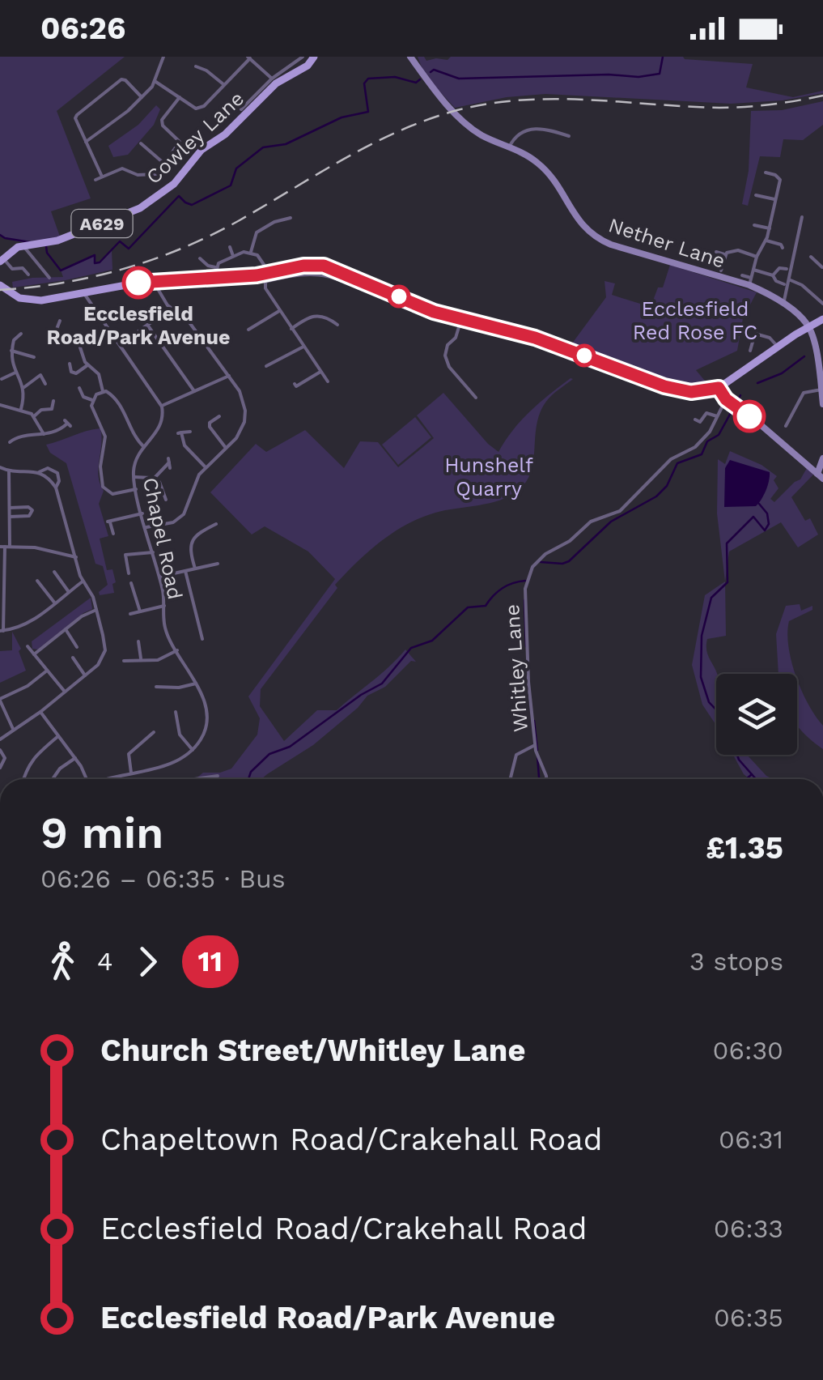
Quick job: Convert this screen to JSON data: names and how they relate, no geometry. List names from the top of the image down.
{
  "streets": {
    "main road": ["Cowley Lane", "A629", "Nether Lane"],
    "street": ["Chapel Road", "Whitley Lane"]
  },
  "parks": ["Ecclesfield Red Rose FC", "Hunshelf Quarry"],
  "places": ["Ecclesfield Road/Park Avenue"],
  "lines": ["bus line 11"],
  "page": {
    "status": "06:26",
    "heading": ["9 min", "06:26 – 06:35 · Bus", "£1.35"],
    "legs": ["4", "11", "3 stops"],
    "list": [
      {
        "name": "Church Street/Whitley Lane",
        "value": "06:30"
      },
      {
        "name": "Chapeltown Road/Crakehall Road",
        "value": "06:31"
      },
      {
        "name": "Ecclesfield Road/Crakehall Road",
        "value": "06:33"
      },
      {
        "name": "Ecclesfield Road/Park Avenue",
        "value": "06:35"
      }
    ]
  }
}
